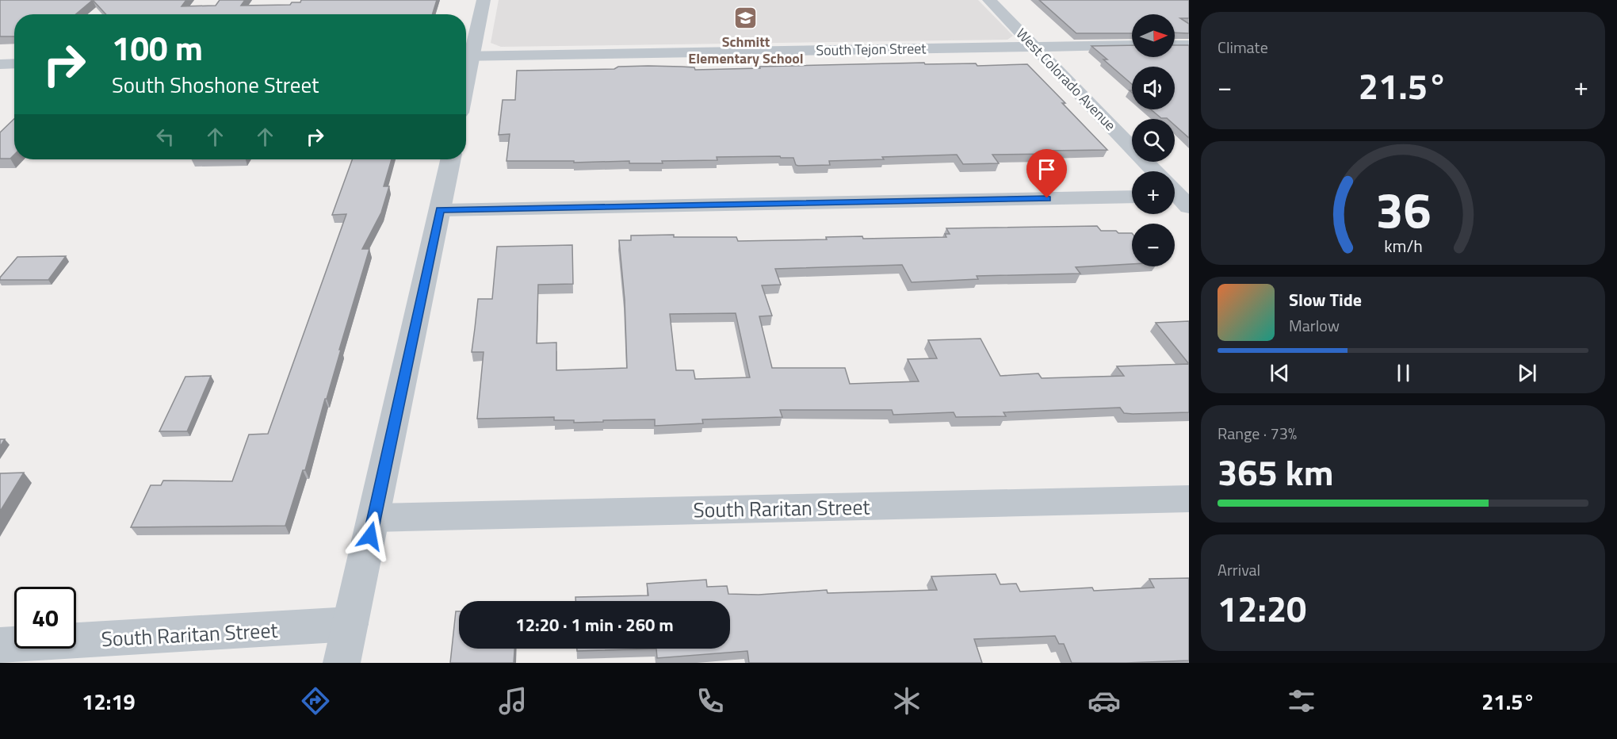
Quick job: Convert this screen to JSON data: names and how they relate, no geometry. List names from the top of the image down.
{
  "streets": {
    "street": ["South Tejon Street", "West Colorado Avenue", "South Raritan Street"]
  },
  "crossings": [
    ["South Tejon Street", "West Colorado Avenue"]
  ],
  "places": {
    "school or university": ["Schmitt Elementary School"]
  },
  "north": "right",
  "page": {
    "tile": [
      "Climate",
      ["Range · 73%", "365 km"],
      ["Arrival", "12:20"]
    ],
    "map_buttons": ["+", "−"],
    "turn": ["100 m", "South Shoshone Street"],
    "heat": ["−", "21.5°", "+"],
    "song": ["Slow Tide", "Marlow"],
    "limit": "40",
    "trip": "12:20 · 1 min · 260 m",
    "tabs": ["12:19", "21.5°"],
    "gauge": ["36", "km/h"]
  }
}
